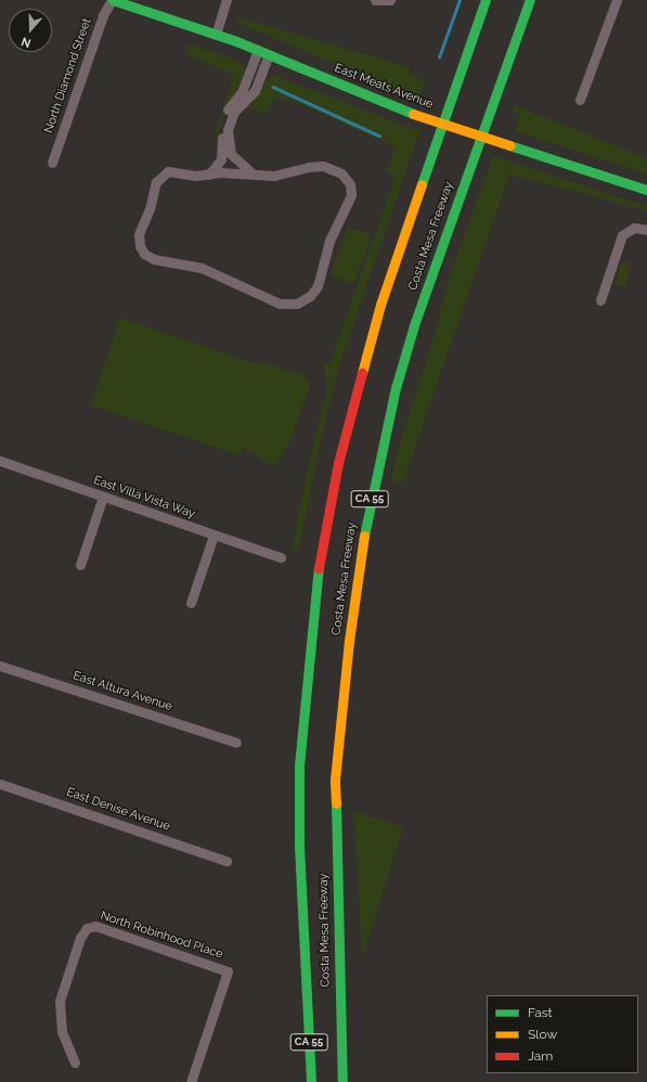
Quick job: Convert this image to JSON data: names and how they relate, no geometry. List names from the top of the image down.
{
  "streets": {
    "main road": ["East Meats Avenue", "Costa Mesa Freeway", "CA 55"],
    "street": [
      "North Diamond Street",
      "East Villa Vista Way",
      "East Altura Avenue",
      "East Denise Avenue",
      "North Robinhood Place"
    ]
  },
  "crossings": [
    ["North Diamond Street", "East Meats Avenue"]
  ],
  "legend": ["Fast", "Slow", "Jam"],
  "north": "bottom"
}
